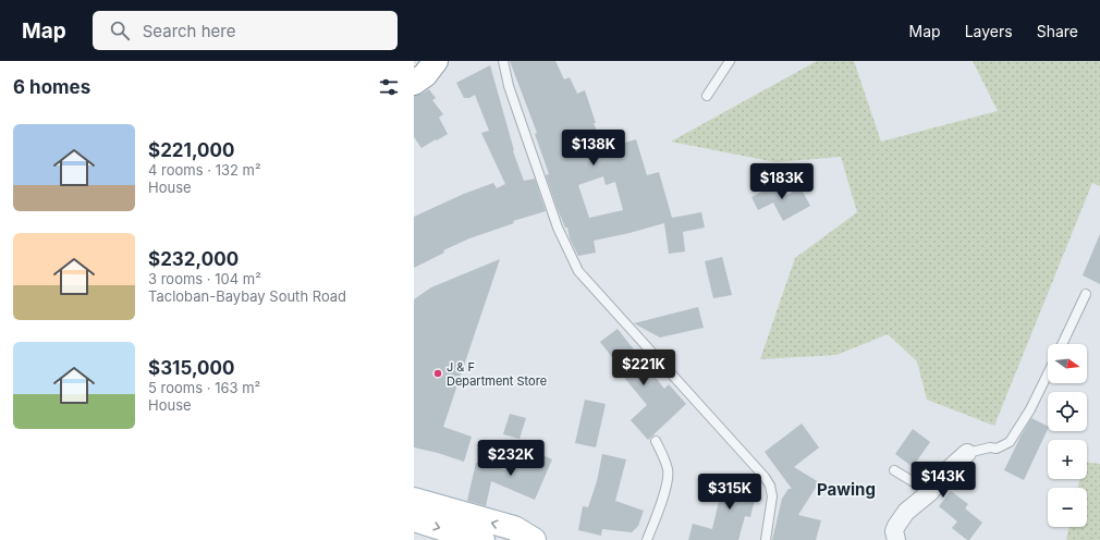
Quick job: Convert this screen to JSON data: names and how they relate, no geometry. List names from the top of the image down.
{
  "districts": ["Pawing"],
  "places": ["J & F Department Store"],
  "north": "right",
  "page": {
    "header": "Map",
    "search": "Search here",
    "nav": ["Map", "Layers", "Share"],
    "heading": "6 homes",
    "list": [
      {
        "name": "$221,000",
        "note": "4 rooms · 132 m² · House"
      },
      {
        "name": "$232,000",
        "note": "3 rooms · 104 m² · Tacloban-Baybay South Road"
      },
      {
        "name": "$315,000",
        "note": "5 rooms · 163 m² · House"
      }
    ],
    "price": [
      "$138K",
      "$183K",
      "$221K",
      "$232K",
      "$143K",
      "$315K"
    ],
    "map_buttons": ["+", "−"]
  }
}
